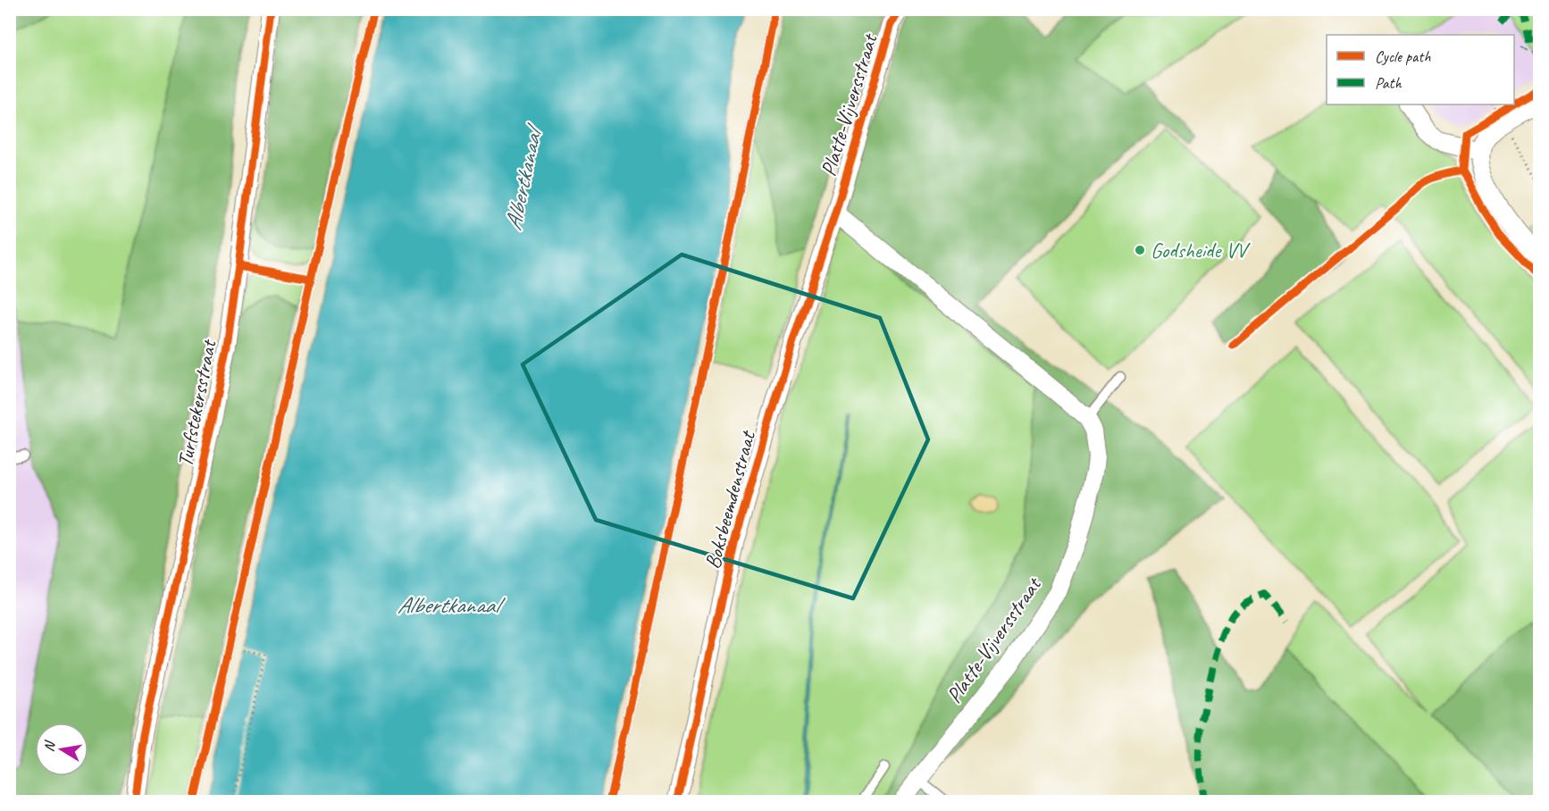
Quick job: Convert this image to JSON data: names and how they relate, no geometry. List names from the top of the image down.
{
  "streets": {
    "street": ["Platte-Vijversstraat", "Turfstekersstraat", "Boksbeemdenstraat"]
  },
  "crossings": [
    ["Platte-Vijversstraat", "Boksbeemdenstraat"]
  ],
  "water": ["Albertkanaal"],
  "places": ["Godsheide VV"],
  "legend": ["Cycle path", "Path"],
  "north": "left"
}
